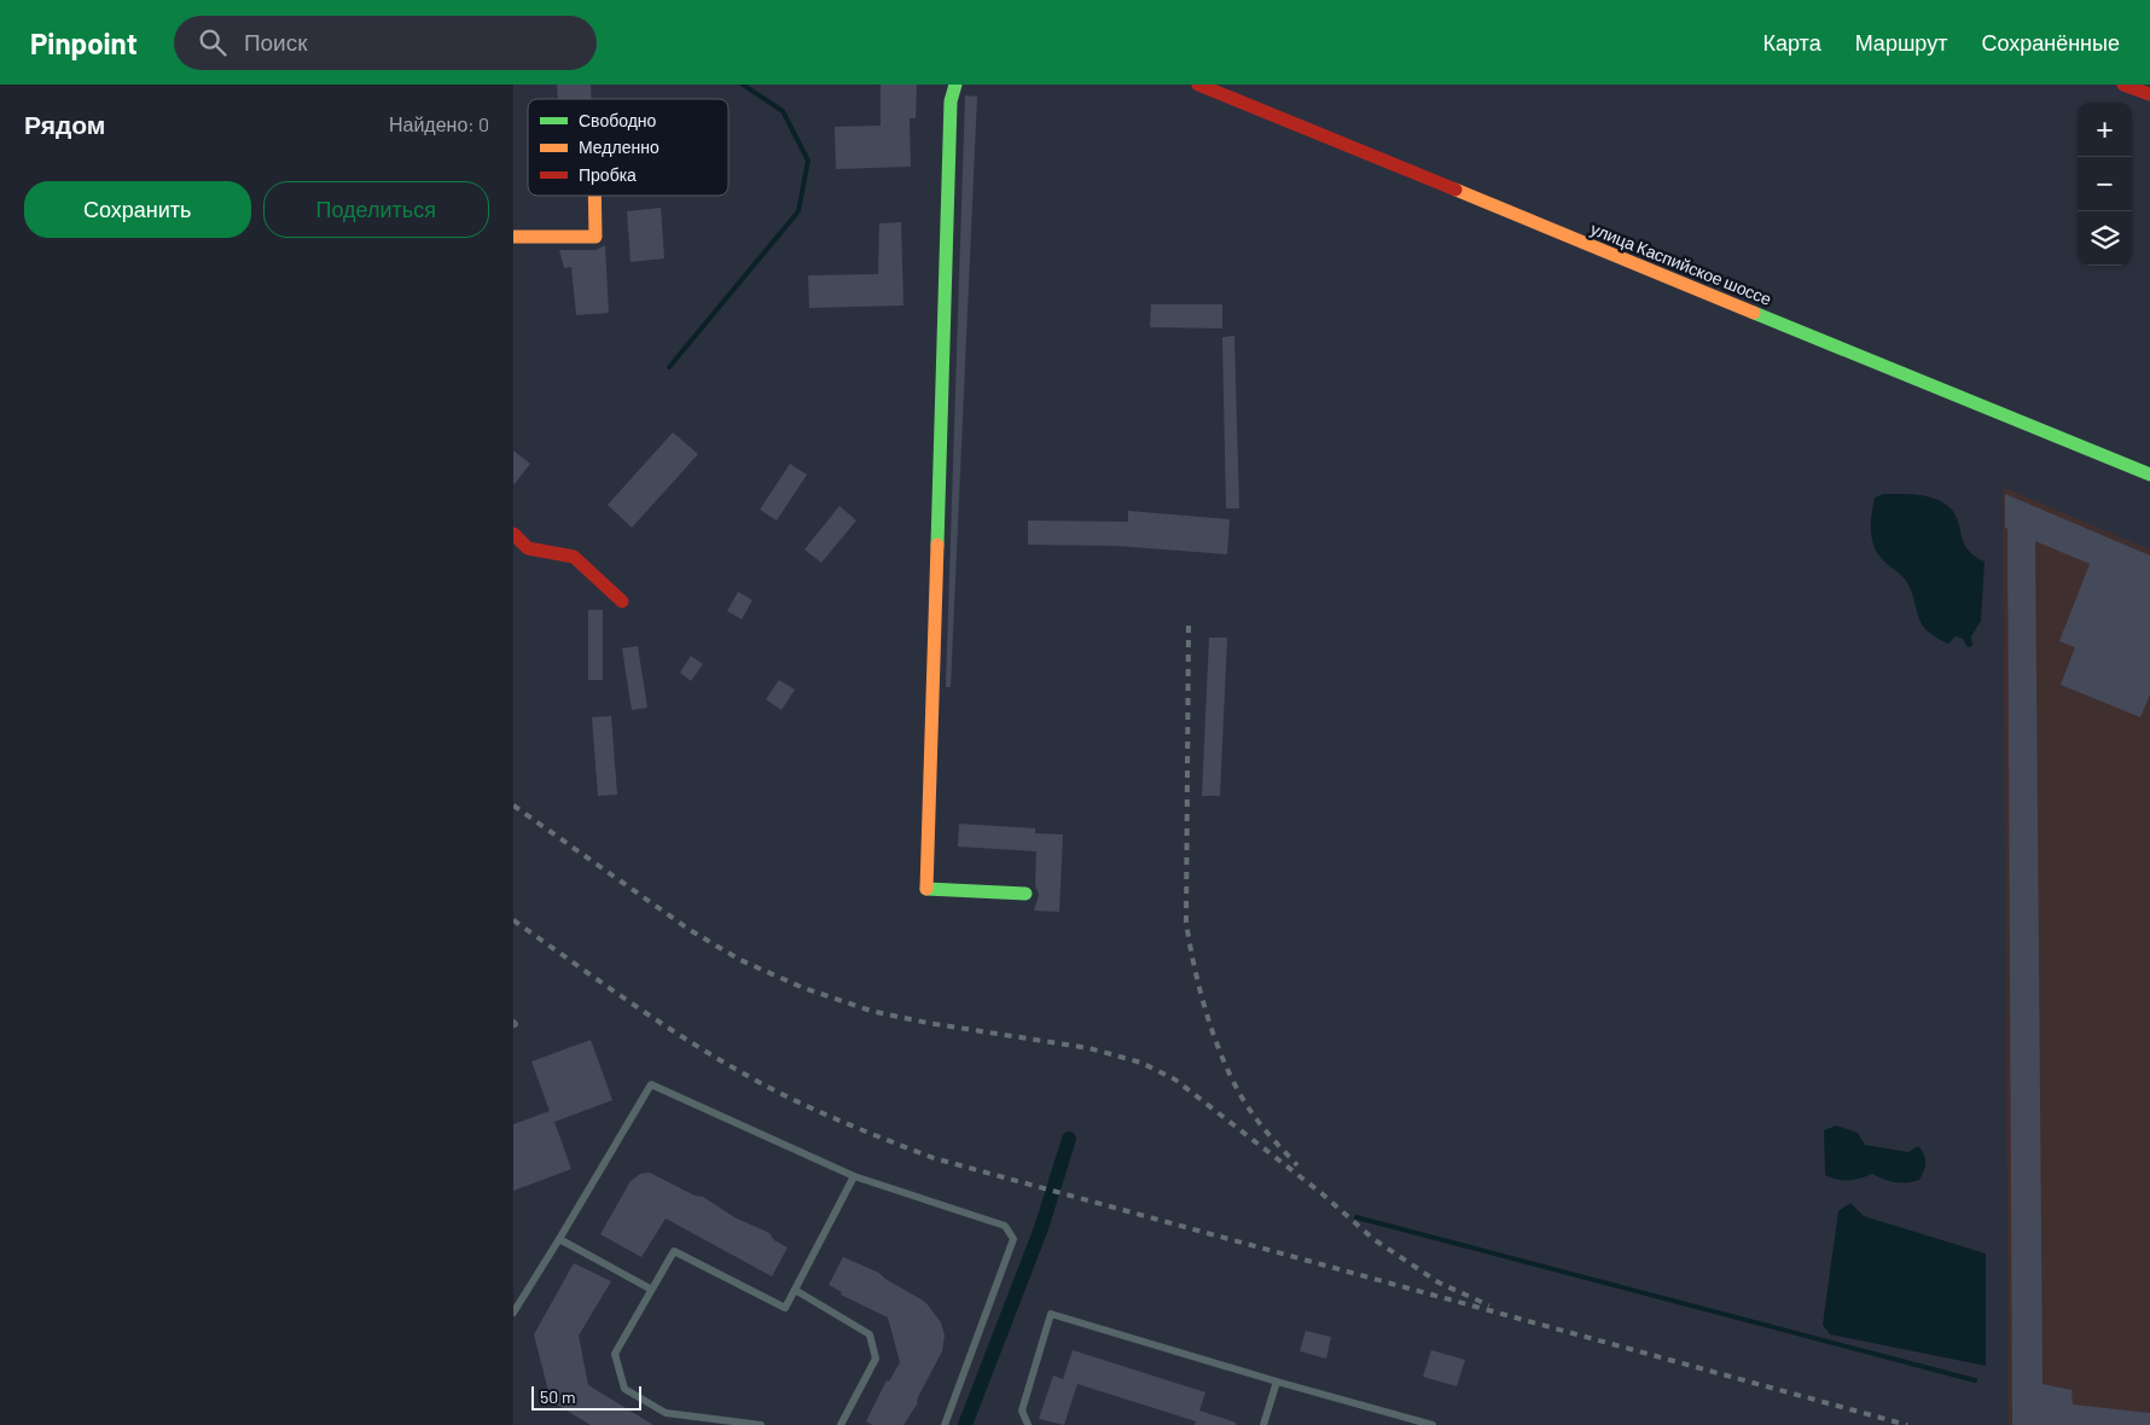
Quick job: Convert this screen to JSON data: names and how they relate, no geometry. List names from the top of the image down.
{
  "streets": {
    "street": ["улица Каспийское шоссе"]
  },
  "legend": ["Свободно", "Медленно", "Пробка"],
  "scale_bar": "50 m",
  "page": {
    "header": "Pinpoint",
    "search": "Поиск",
    "nav": ["Карта", "Маршрут", "Сохранённые"],
    "heading": ["Рядом", "Найдено: 0"],
    "map_buttons": ["+", "−"],
    "buttons": ["Сохранить", "Поделиться"],
    "scale": "50 m"
  }
}
